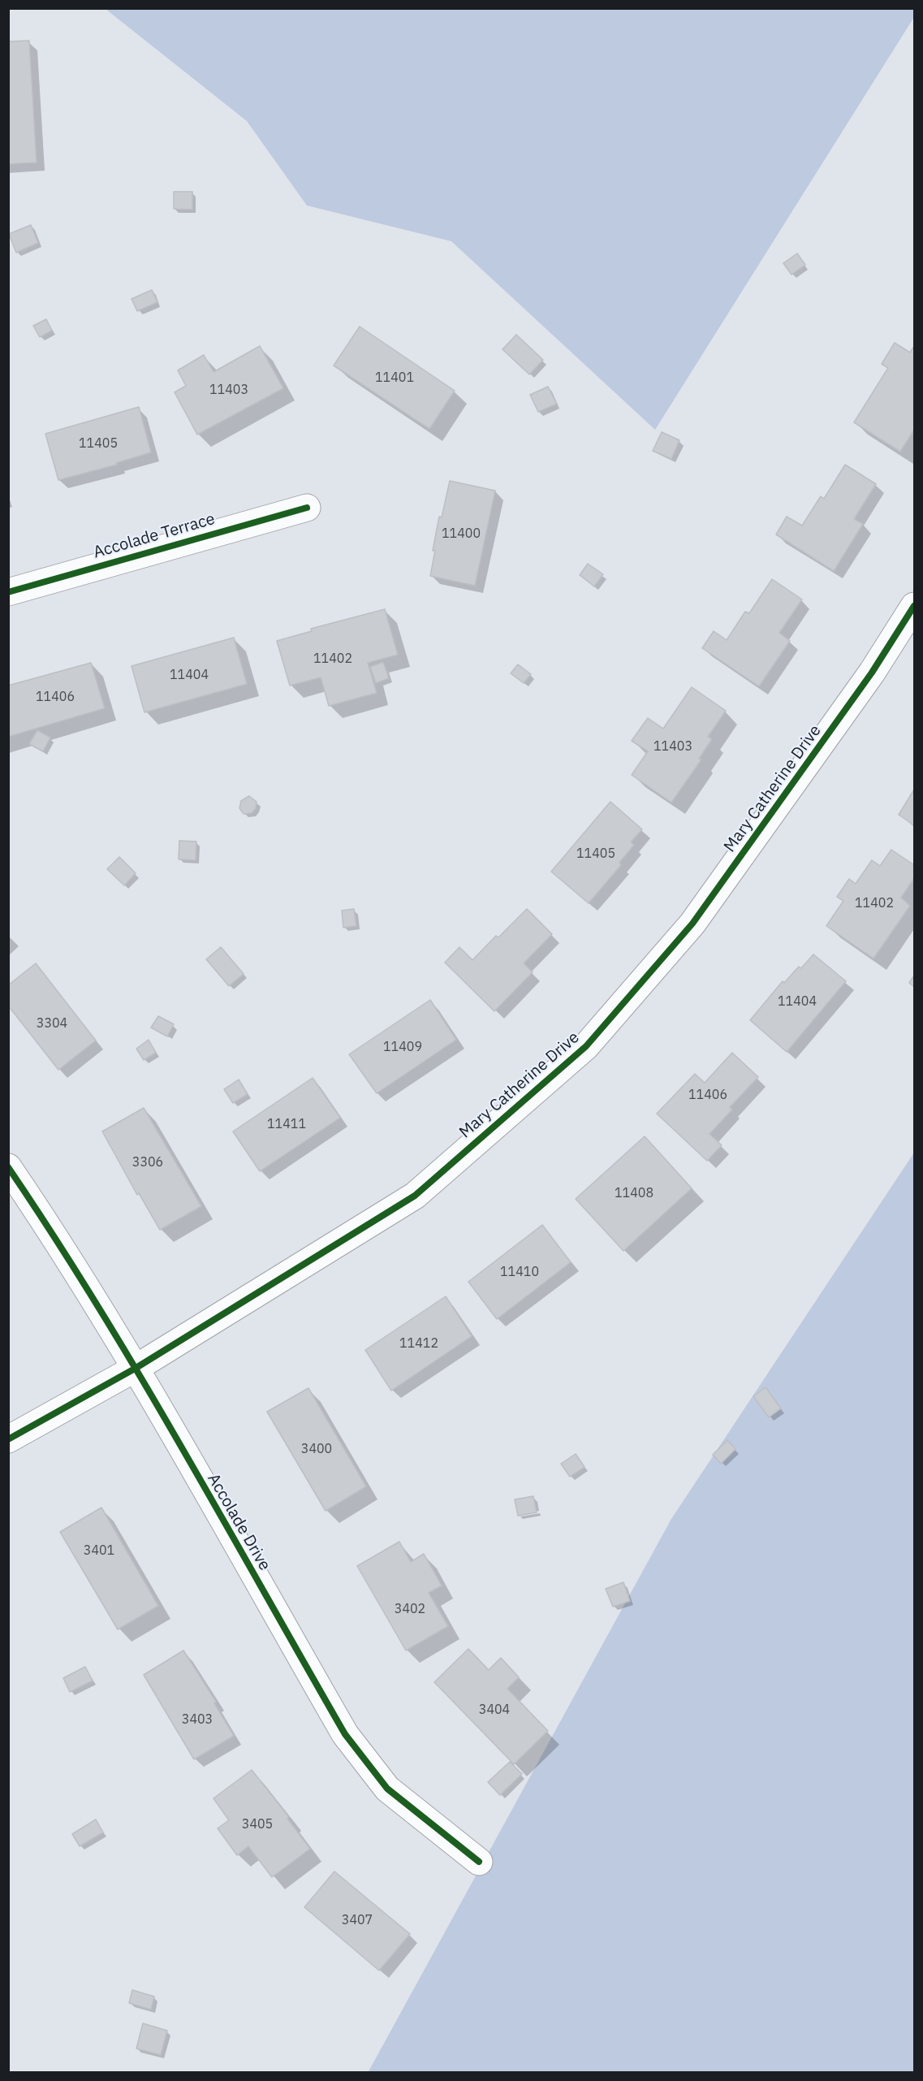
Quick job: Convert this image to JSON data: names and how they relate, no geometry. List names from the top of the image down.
{
  "streets": {
    "street": ["Accolade Terrace", "Mary Catherine Drive", "Accolade Drive"]
  },
  "crossings": [
    ["Mary Catherine Drive", "Accolade Drive"]
  ],
  "house_numbers": [
    "11401",
    "11403",
    "11405",
    "11400",
    "11402",
    "11404",
    "11406",
    "11403",
    "11405",
    "11402",
    "11404",
    "3304",
    "11409",
    "11406",
    "11411",
    "3306",
    "11408",
    "11410",
    "11412",
    "3400",
    "3401",
    "3402",
    "3404",
    "3403",
    "3405",
    "3407"
  ]
}
